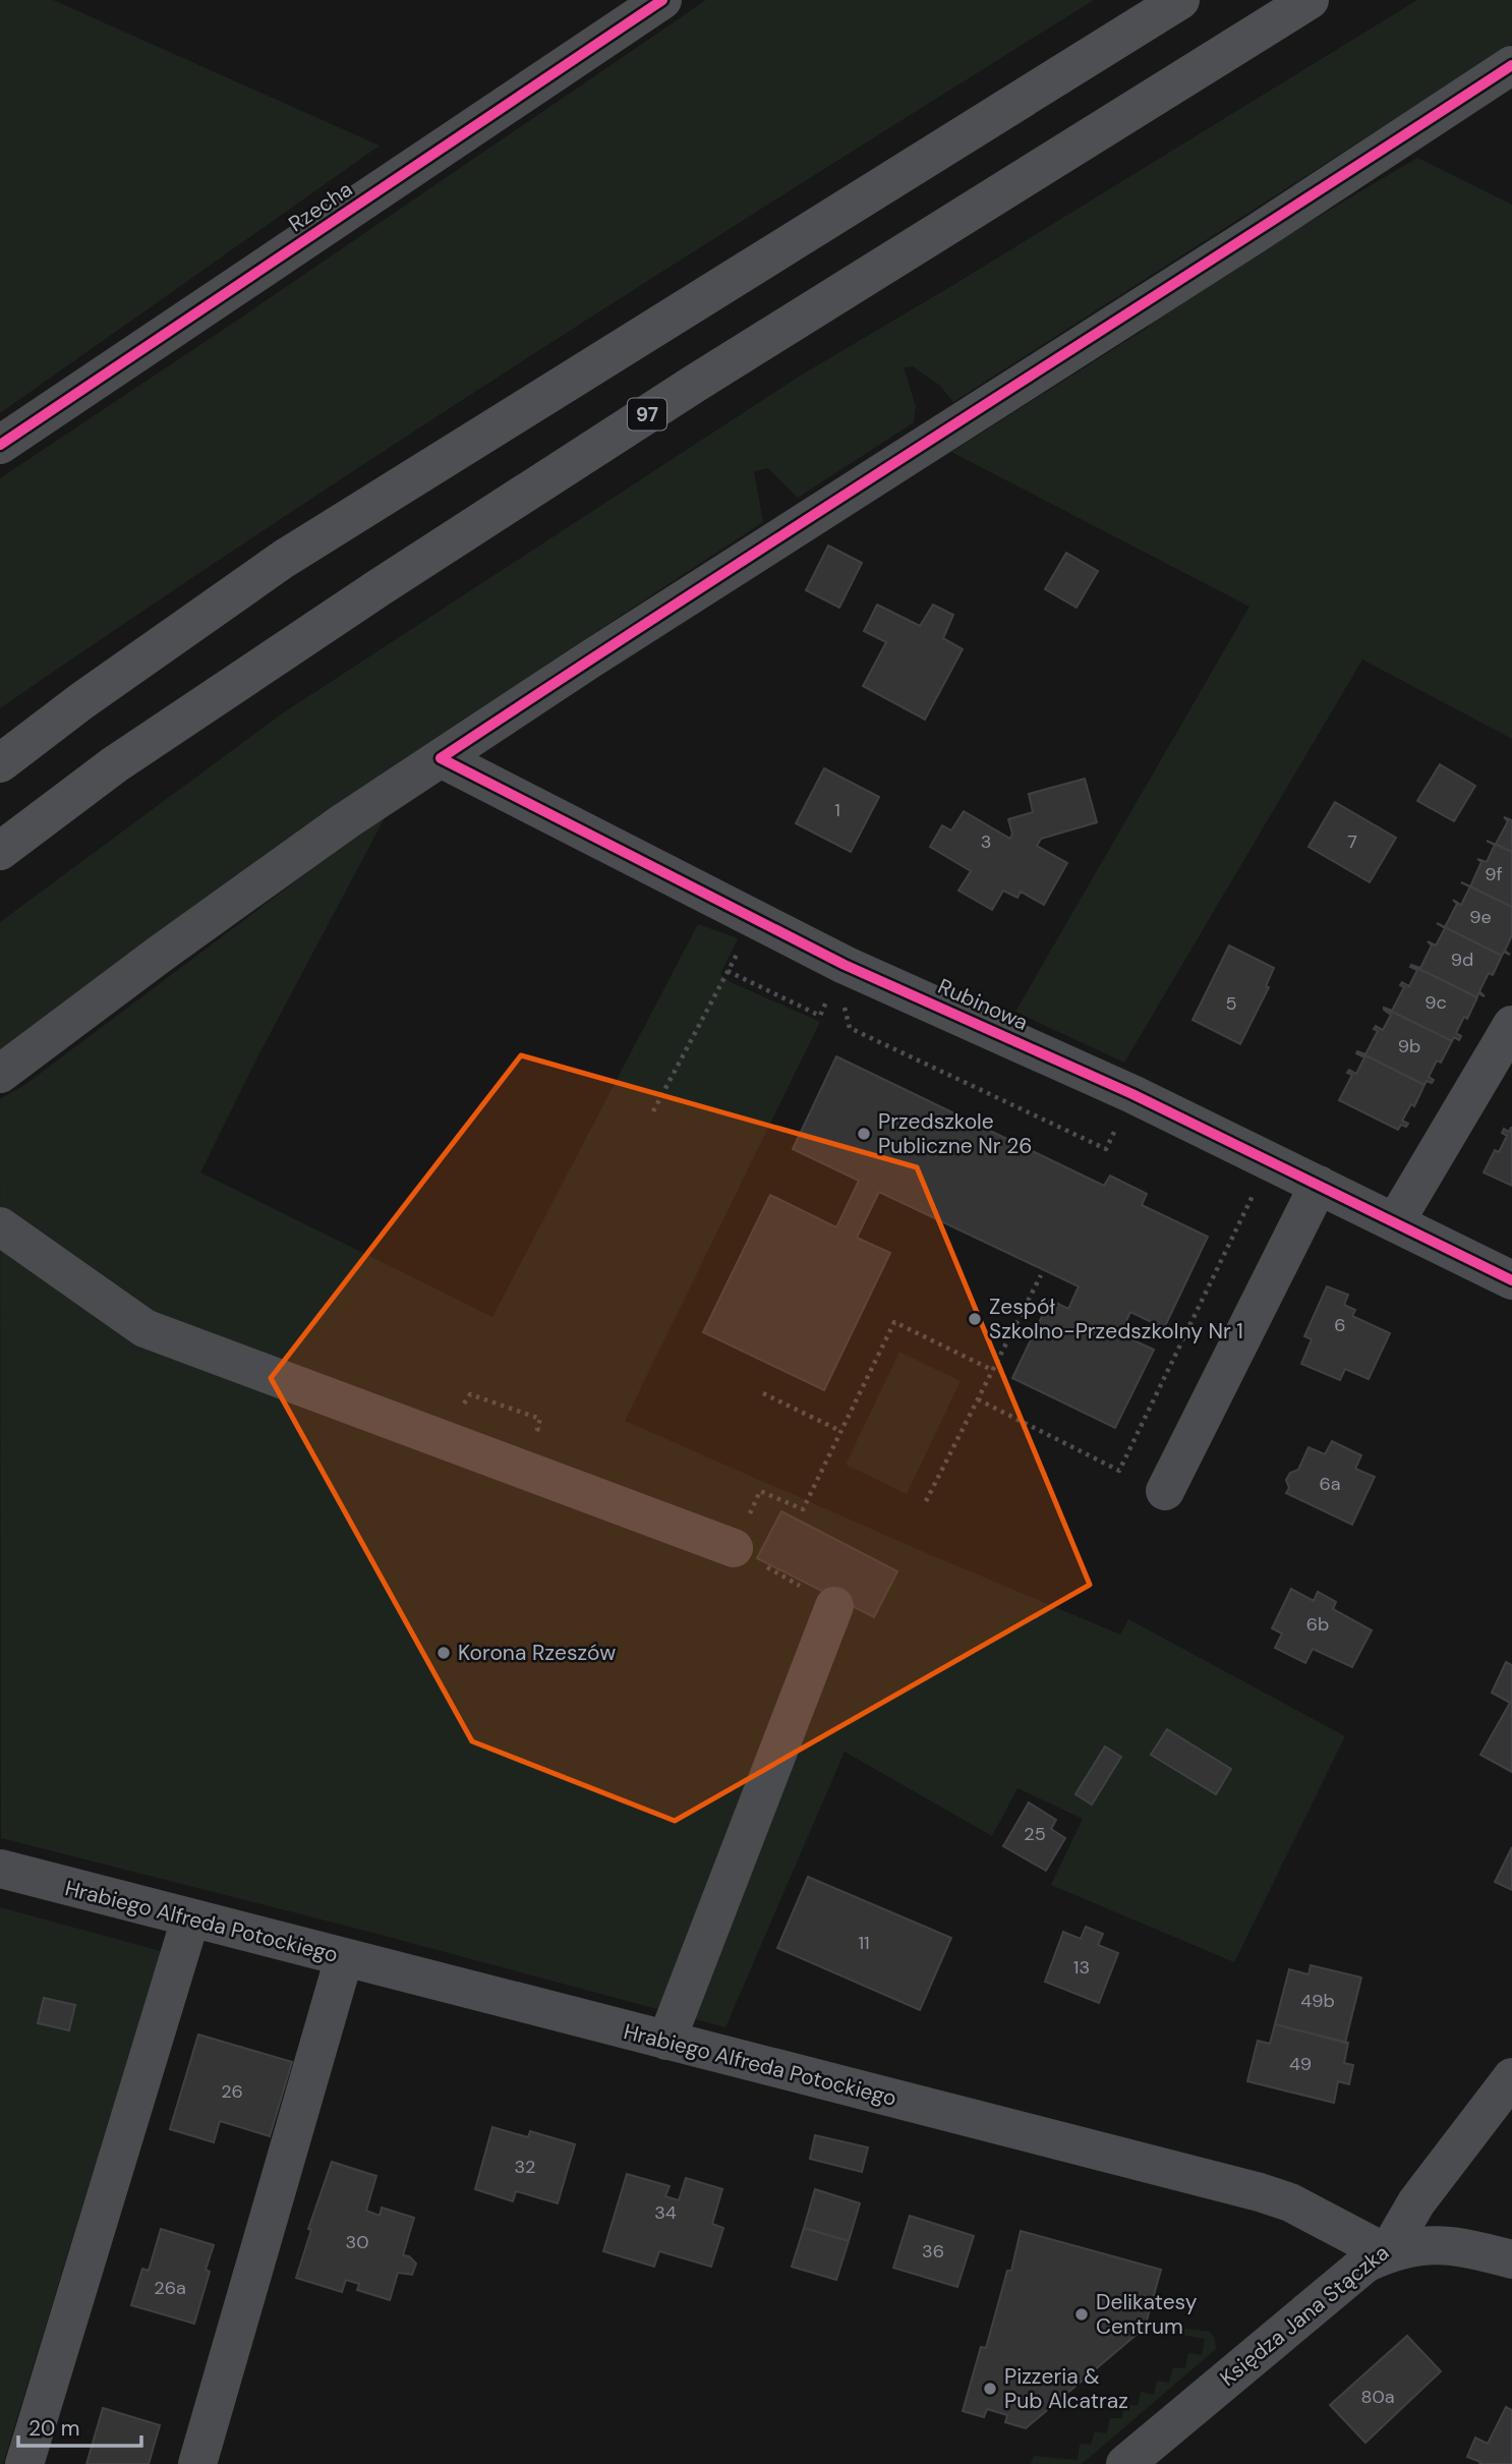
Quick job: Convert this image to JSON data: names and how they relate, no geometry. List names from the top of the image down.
{
  "streets": {
    "main road": ["97"],
    "street": [
      "Rzecha",
      "Rubinowa",
      "Hrabiego Alfreda Potockiego",
      "Księdza Jana Stączka"
    ]
  },
  "crossings": [
    ["Hrabiego Alfreda Potockiego", "Księdza Jana Stączka"]
  ],
  "places": [
    "Przedszkole Publiczne Nr 26",
    "Zespół Szkolno-Przedszkolny Nr 1",
    "Korona Rzeszów",
    "Delikatesy Centrum",
    "Pizzeria & Pub Alcatraz"
  ],
  "house_numbers": [
    "1",
    "3",
    "7",
    "9f",
    "9e",
    "9d",
    "9c",
    "5",
    "9b",
    "6",
    "6a",
    "6b",
    "25",
    "11",
    "13",
    "49b",
    "49",
    "26",
    "32",
    "34",
    "30",
    "36",
    "26a",
    "80a"
  ],
  "scale_bar": "20 m"
}
